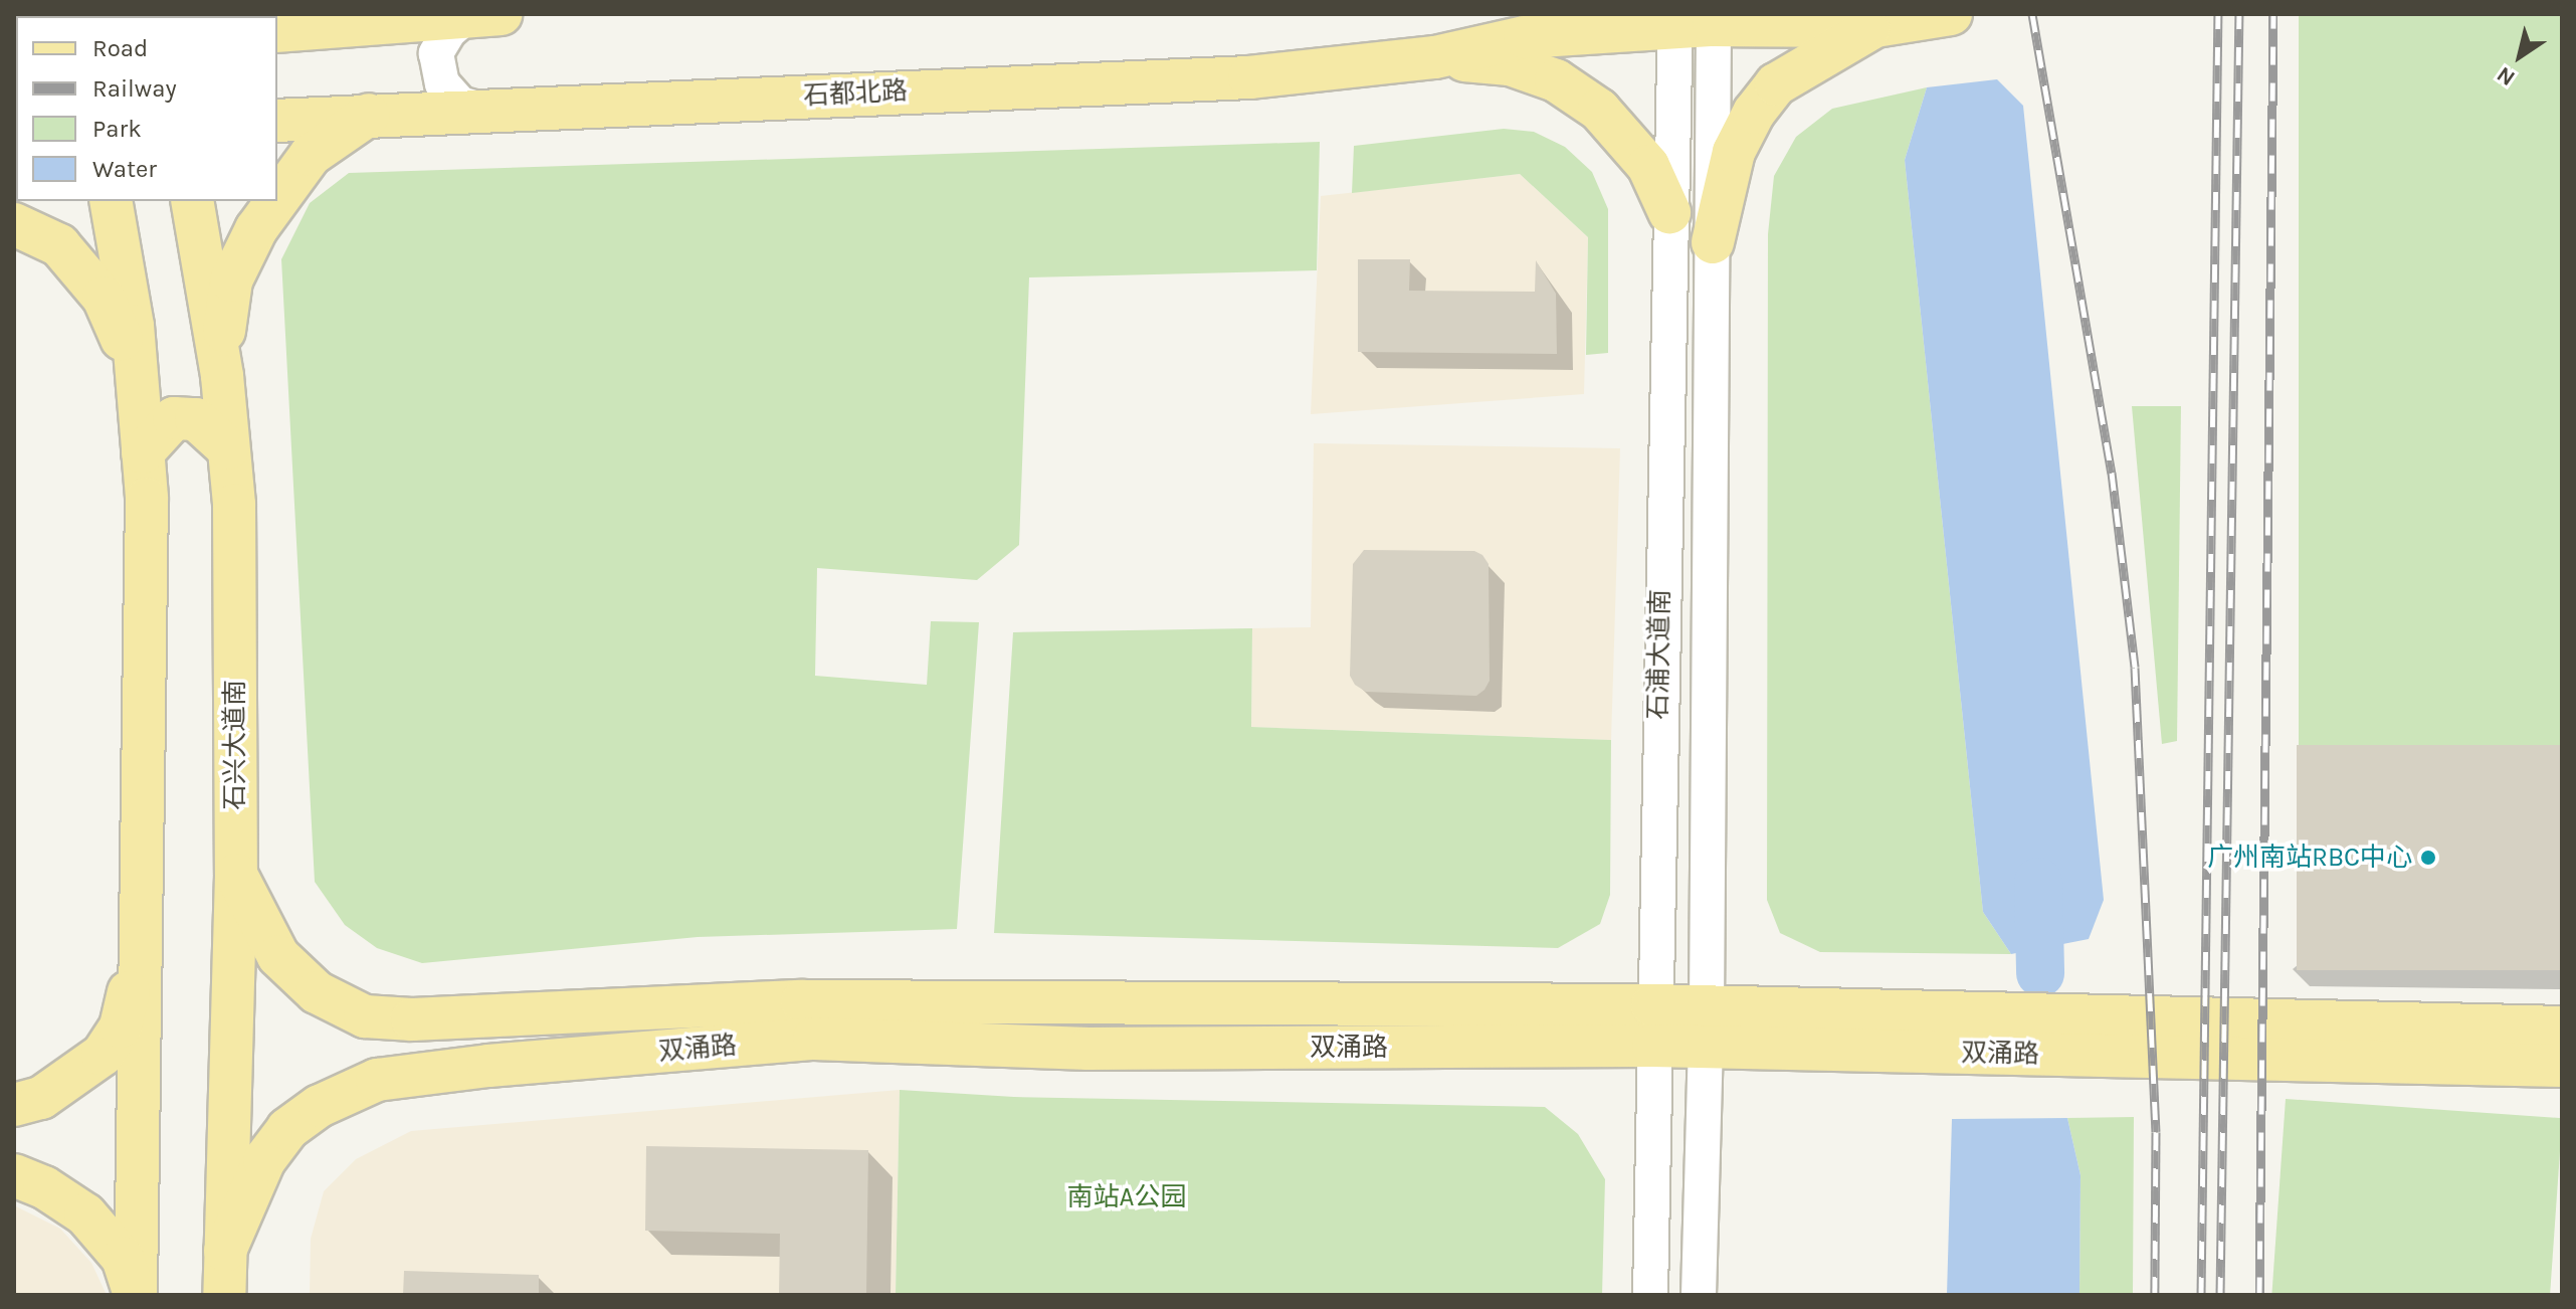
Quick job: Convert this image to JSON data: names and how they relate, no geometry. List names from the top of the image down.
{
  "streets": {
    "main road": ["石都北路", "石兴大道南", "双涌路"],
    "street": ["石浦大道南"]
  },
  "crossings": [
    ["石浦大道南", "双涌路"],
    ["石兴大道南", "双涌路"]
  ],
  "parks": ["南站A公园"],
  "places": ["广州南站RBC中心"],
  "legend": [
    "Road",
    "Railway",
    "Park",
    "Water"
  ],
  "north": "bottom left"
}
